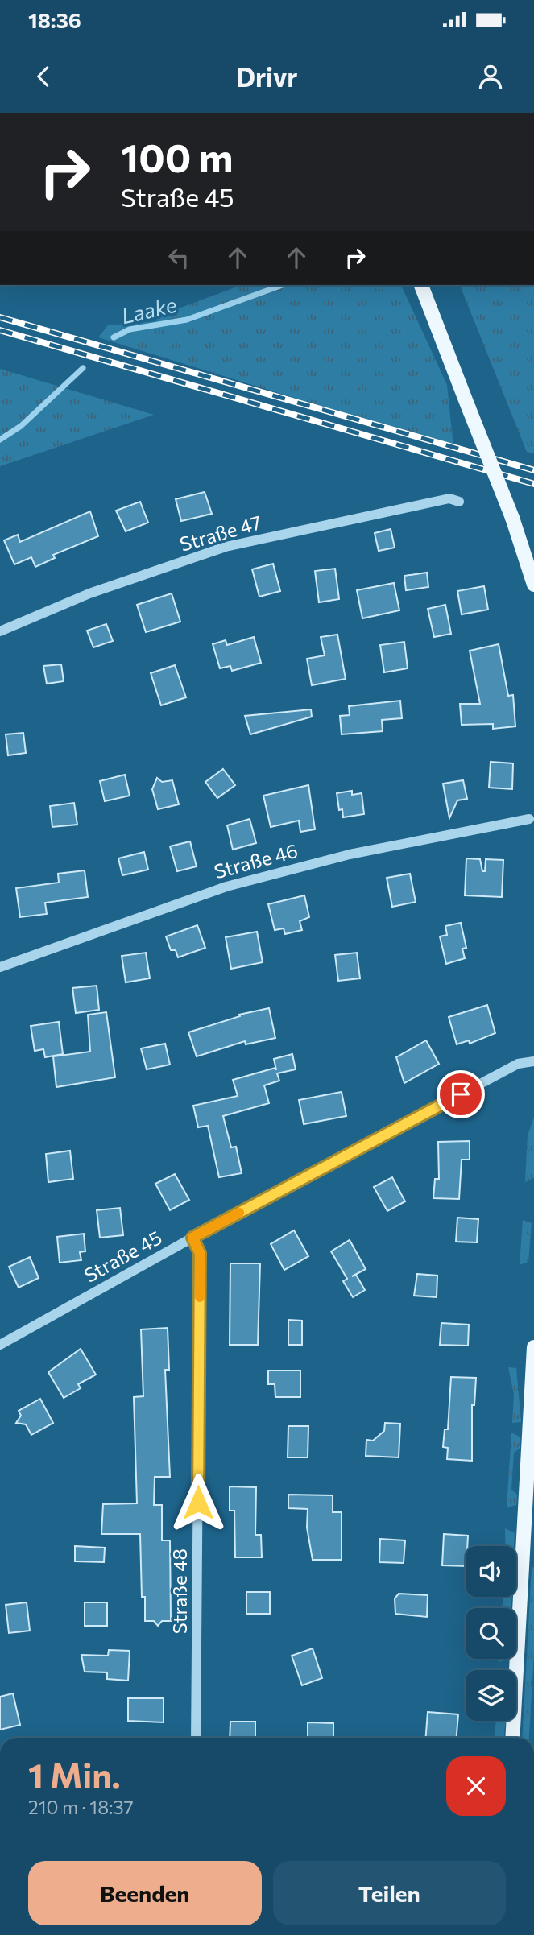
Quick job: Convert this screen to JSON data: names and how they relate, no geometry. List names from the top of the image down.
{
  "streets": {
    "street": [
      "Straße 47",
      "Straße 46",
      "Straße 45",
      "Straße 48"
    ]
  },
  "crossings": [
    ["Straße 45", "Straße 48"]
  ],
  "water": ["Laake"],
  "page": {
    "status": "18:36",
    "header": "Drivr",
    "turn": ["100 m", "Straße 45"],
    "heading": ["1 Min.", "210 m · 18:37"],
    "buttons": ["Beenden", "Teilen"]
  }
}
